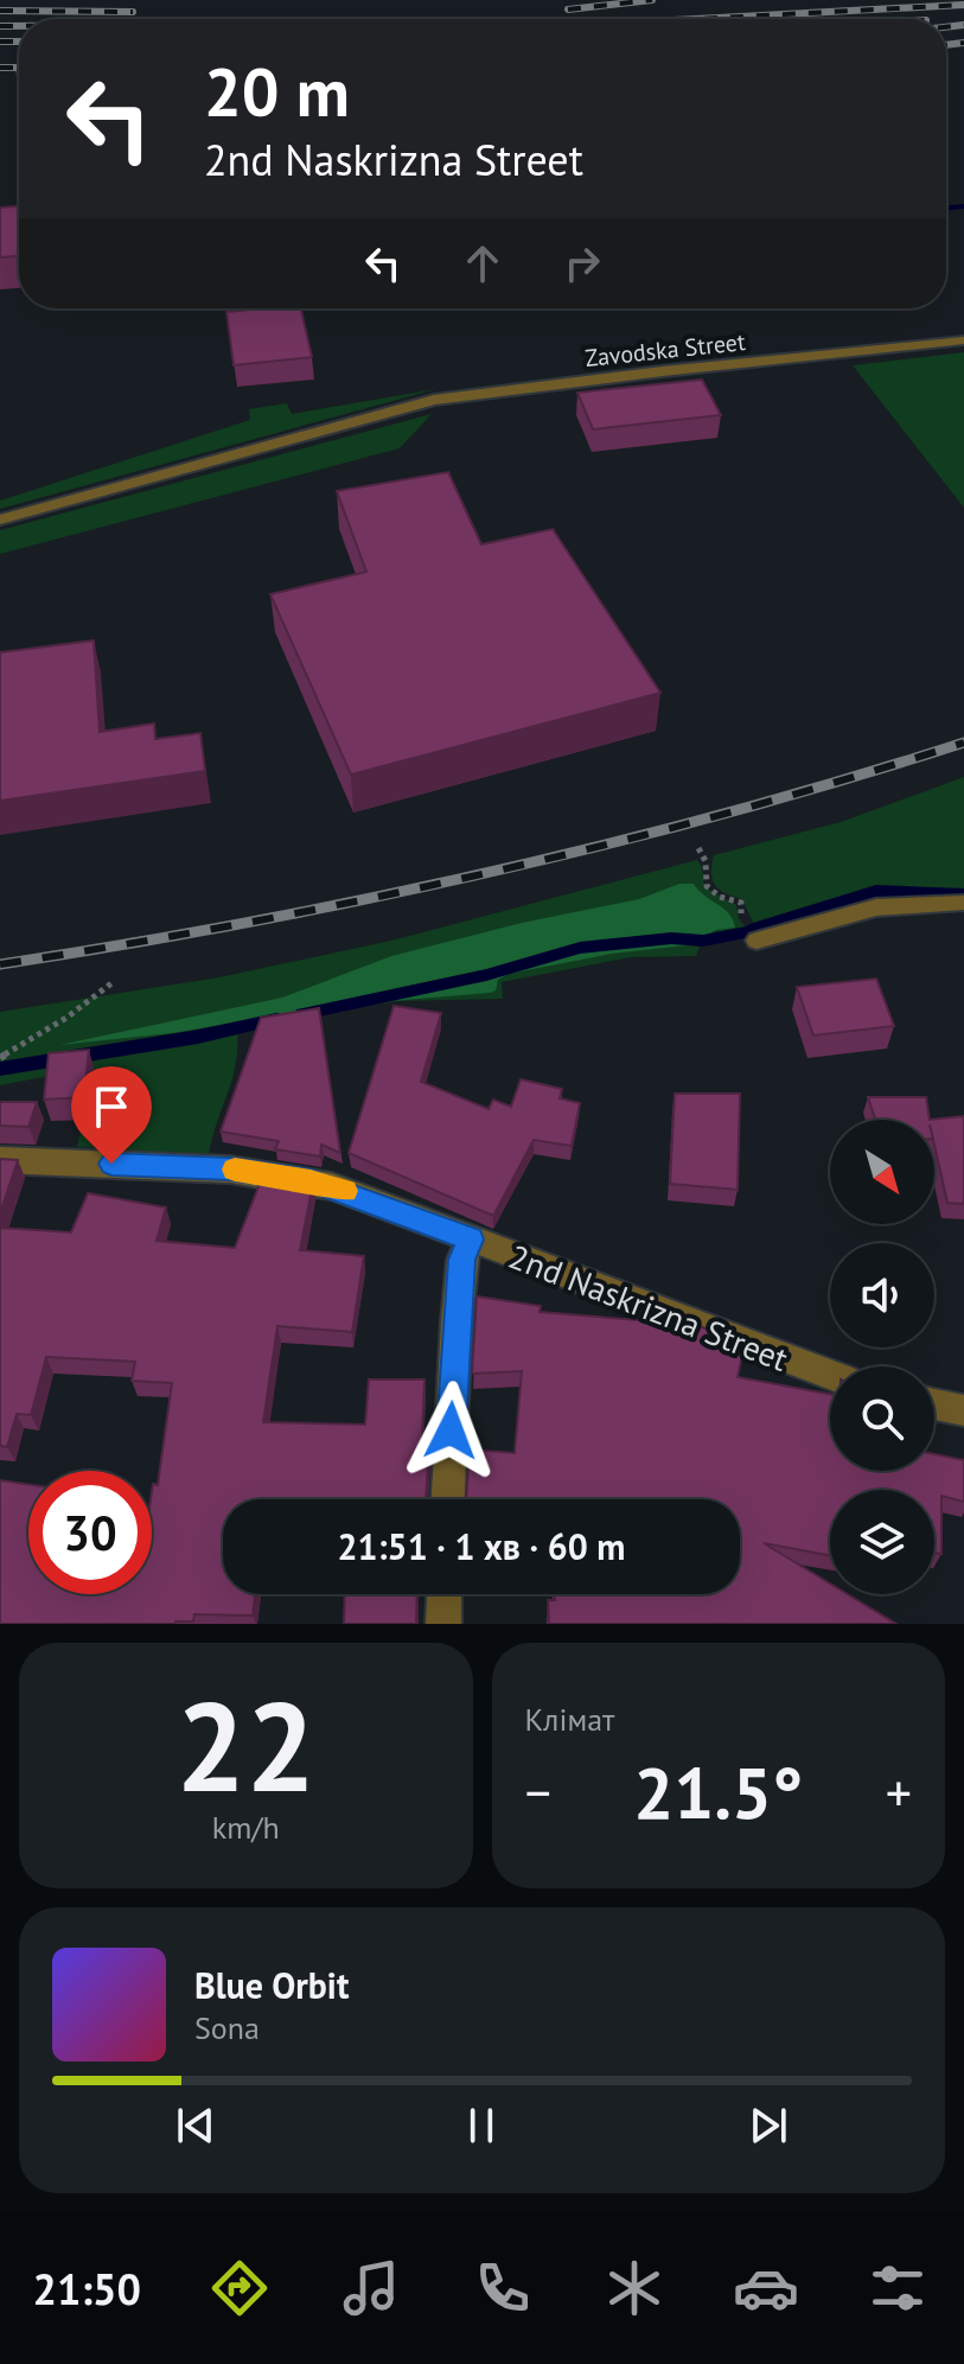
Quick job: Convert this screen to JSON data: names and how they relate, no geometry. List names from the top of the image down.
{
  "streets": {
    "street": ["2nd Naskrizna Street"],
    "lane": ["Zavodska Street"]
  },
  "north": "bottom right",
  "page": {
    "turn": ["20 m", "2nd Naskrizna Street"],
    "limit": "30",
    "trip": "21:51 · 1 хв · 60 m",
    "tile": [
      ["22", "km/h"],
      "Клімат"
    ],
    "heat": ["−", "21.5°", "+"],
    "song": ["Blue Orbit", "Sona"],
    "tabs": "21:50"
  }
}
